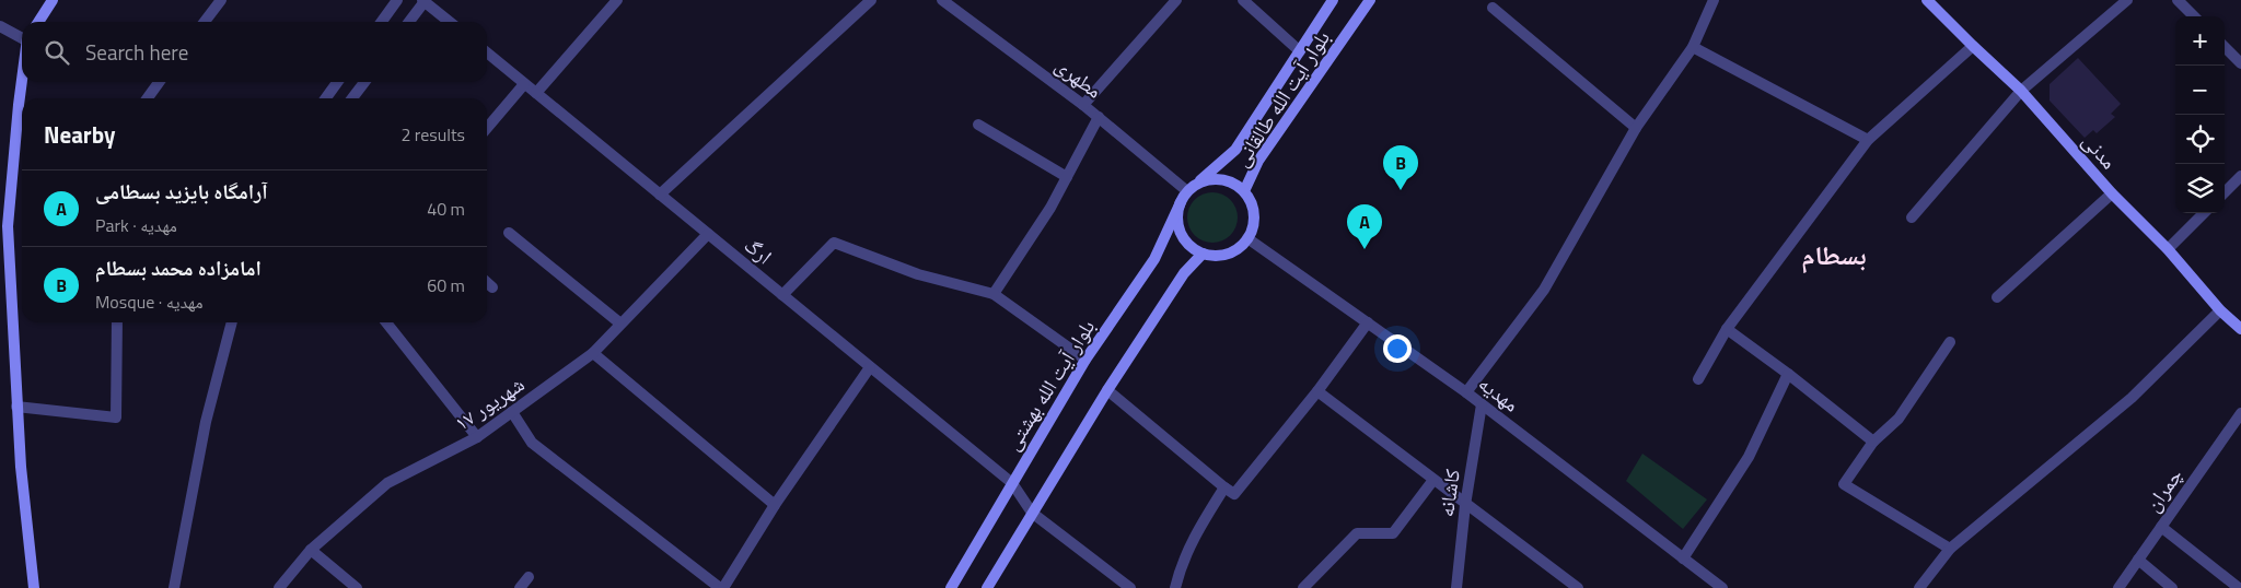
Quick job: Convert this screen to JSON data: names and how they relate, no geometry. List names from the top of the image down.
{
  "streets": {
    "street": [
      "مطهری",
      "بلوار آیت الله طالقانی",
      "مدنی",
      "ارگ",
      "بلوار آیت الله بهشتی",
      "مهدیه",
      "۱۷ شهریور",
      "چمران",
      "کاشانه"
    ]
  },
  "crossings": [
    ["مطهری", "بلوار آیت الله طالقانی"],
    ["مطهری", "بلوار آیت الله بهشتی"],
    ["مطهری", "مهدیه"],
    ["بلوار آیت الله طالقانی", "بلوار آیت الله بهشتی"],
    ["بلوار آیت الله طالقانی", "مهدیه"],
    ["ارگ", "بلوار آیت الله بهشتی"],
    ["ارگ", "۱۷ شهریور"],
    ["بلوار آیت الله بهشتی", "مهدیه"],
    ["مهدیه", "کاشانه"]
  ],
  "districts": ["بسطام"],
  "page": {
    "map_buttons": ["+", "−"],
    "search": "Search here",
    "heading": ["Nearby", "2 results"],
    "pins": ["B", "A"],
    "list": [
      {
        "mark": "A",
        "name": "آرامگاه بایزید بسطامی",
        "note": "Park · مهدیه",
        "value": "40 m"
      },
      {
        "mark": "B",
        "name": "امامزاده محمد بسطام",
        "note": "Mosque · مهدیه",
        "value": "60 m"
      }
    ]
  }
}
